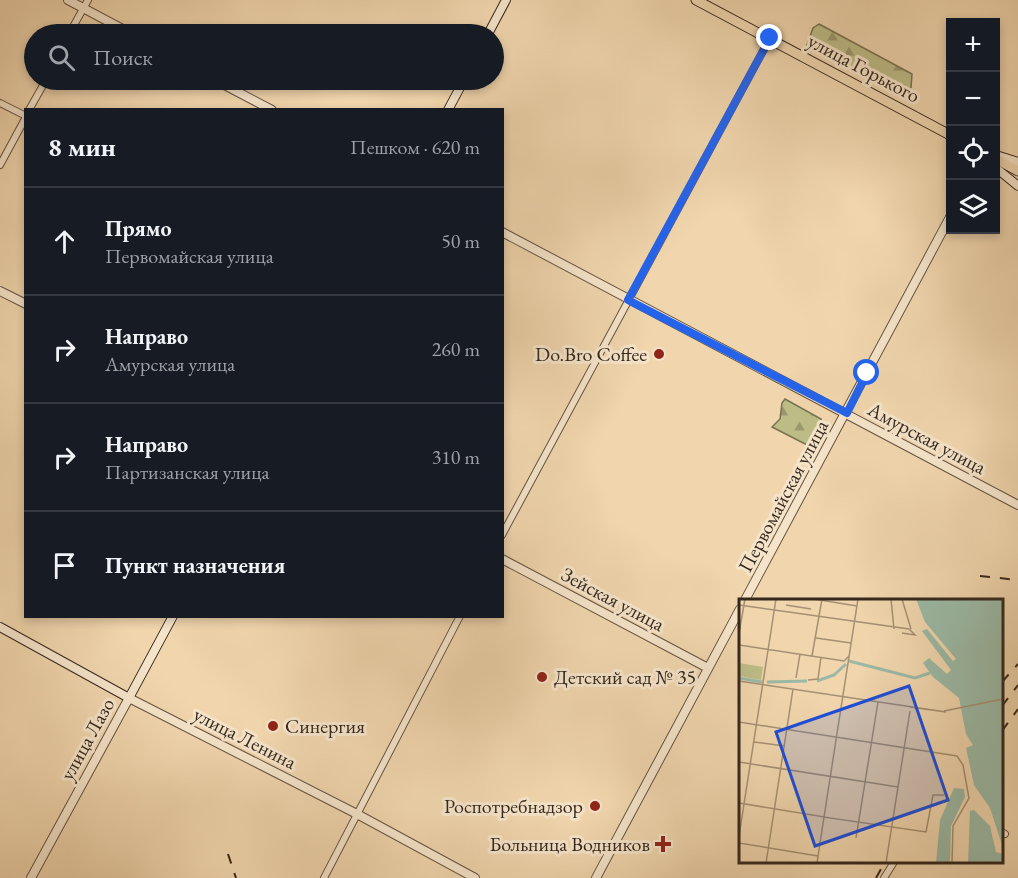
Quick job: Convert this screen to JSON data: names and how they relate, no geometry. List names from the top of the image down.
{
  "streets": {
    "main road": ["улица Горького", "улица Ленина", "улица Лазо"],
    "street": ["Амурская улица", "Первомайская улица", "Зейская улица"]
  },
  "crossings": [
    ["Амурская улица", "Первомайская улица"],
    ["улица Ленина", "улица Лазо"]
  ],
  "places": {
    "other": [
      "Do.Bro Coffee",
      "Детский сад № 35",
      "Синергия",
      "Роспотребнадзор"
    ],
    "health": ["Больница Водников"]
  },
  "page": {
    "map_buttons": ["+", "−"],
    "search": "Поиск",
    "heading": ["8 мин", "Пешком · 620 m"],
    "list": [
      ["Прямо", "Первомайская улица", "50 m"],
      ["Направо", "Амурская улица", "260 m"],
      ["Направо", "Партизанская улица", "310 m"],
      "Пункт назначения"
    ]
  }
}
